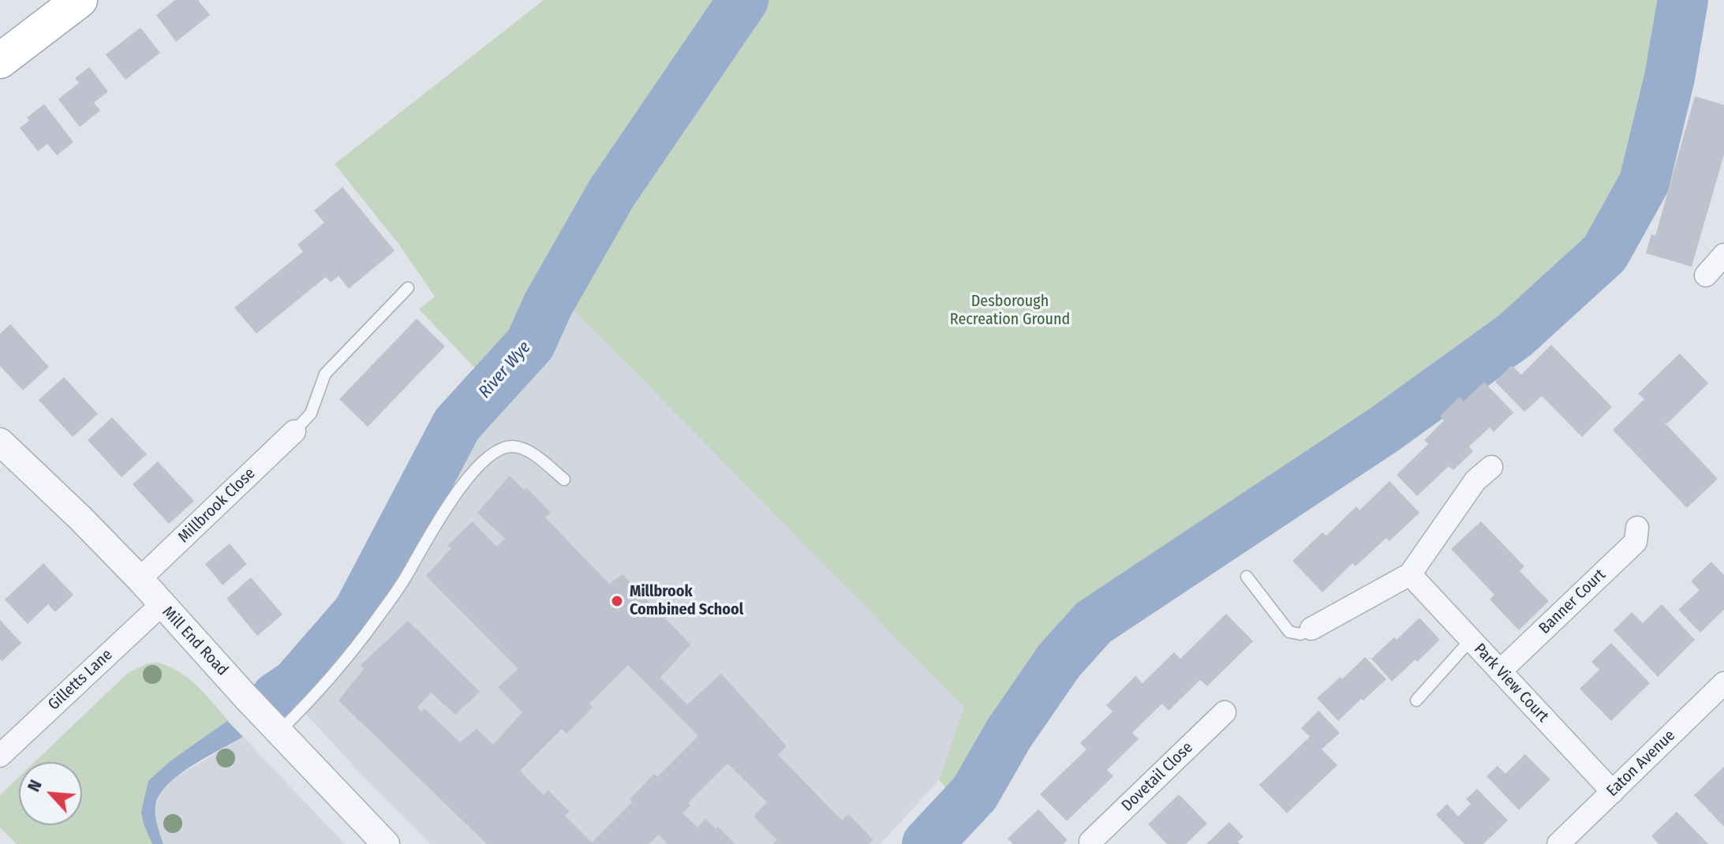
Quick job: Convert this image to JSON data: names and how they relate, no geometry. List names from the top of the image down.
{
  "streets": {
    "street": [
      "Millbrook Close",
      "Banner Court",
      "Mill End Road",
      "Gilletts Lane",
      "Park View Court",
      "Eaton Avenue",
      "Dovetail Close"
    ]
  },
  "crossings": [
    ["Millbrook Close", "Mill End Road"],
    ["Banner Court", "Park View Court"],
    ["Mill End Road", "Gilletts Lane"],
    ["Park View Court", "Eaton Avenue"]
  ],
  "water": ["River Wye"],
  "parks": ["Desborough Recreation Ground"],
  "places": ["Millbrook Combined School"],
  "north": "top left"
}
